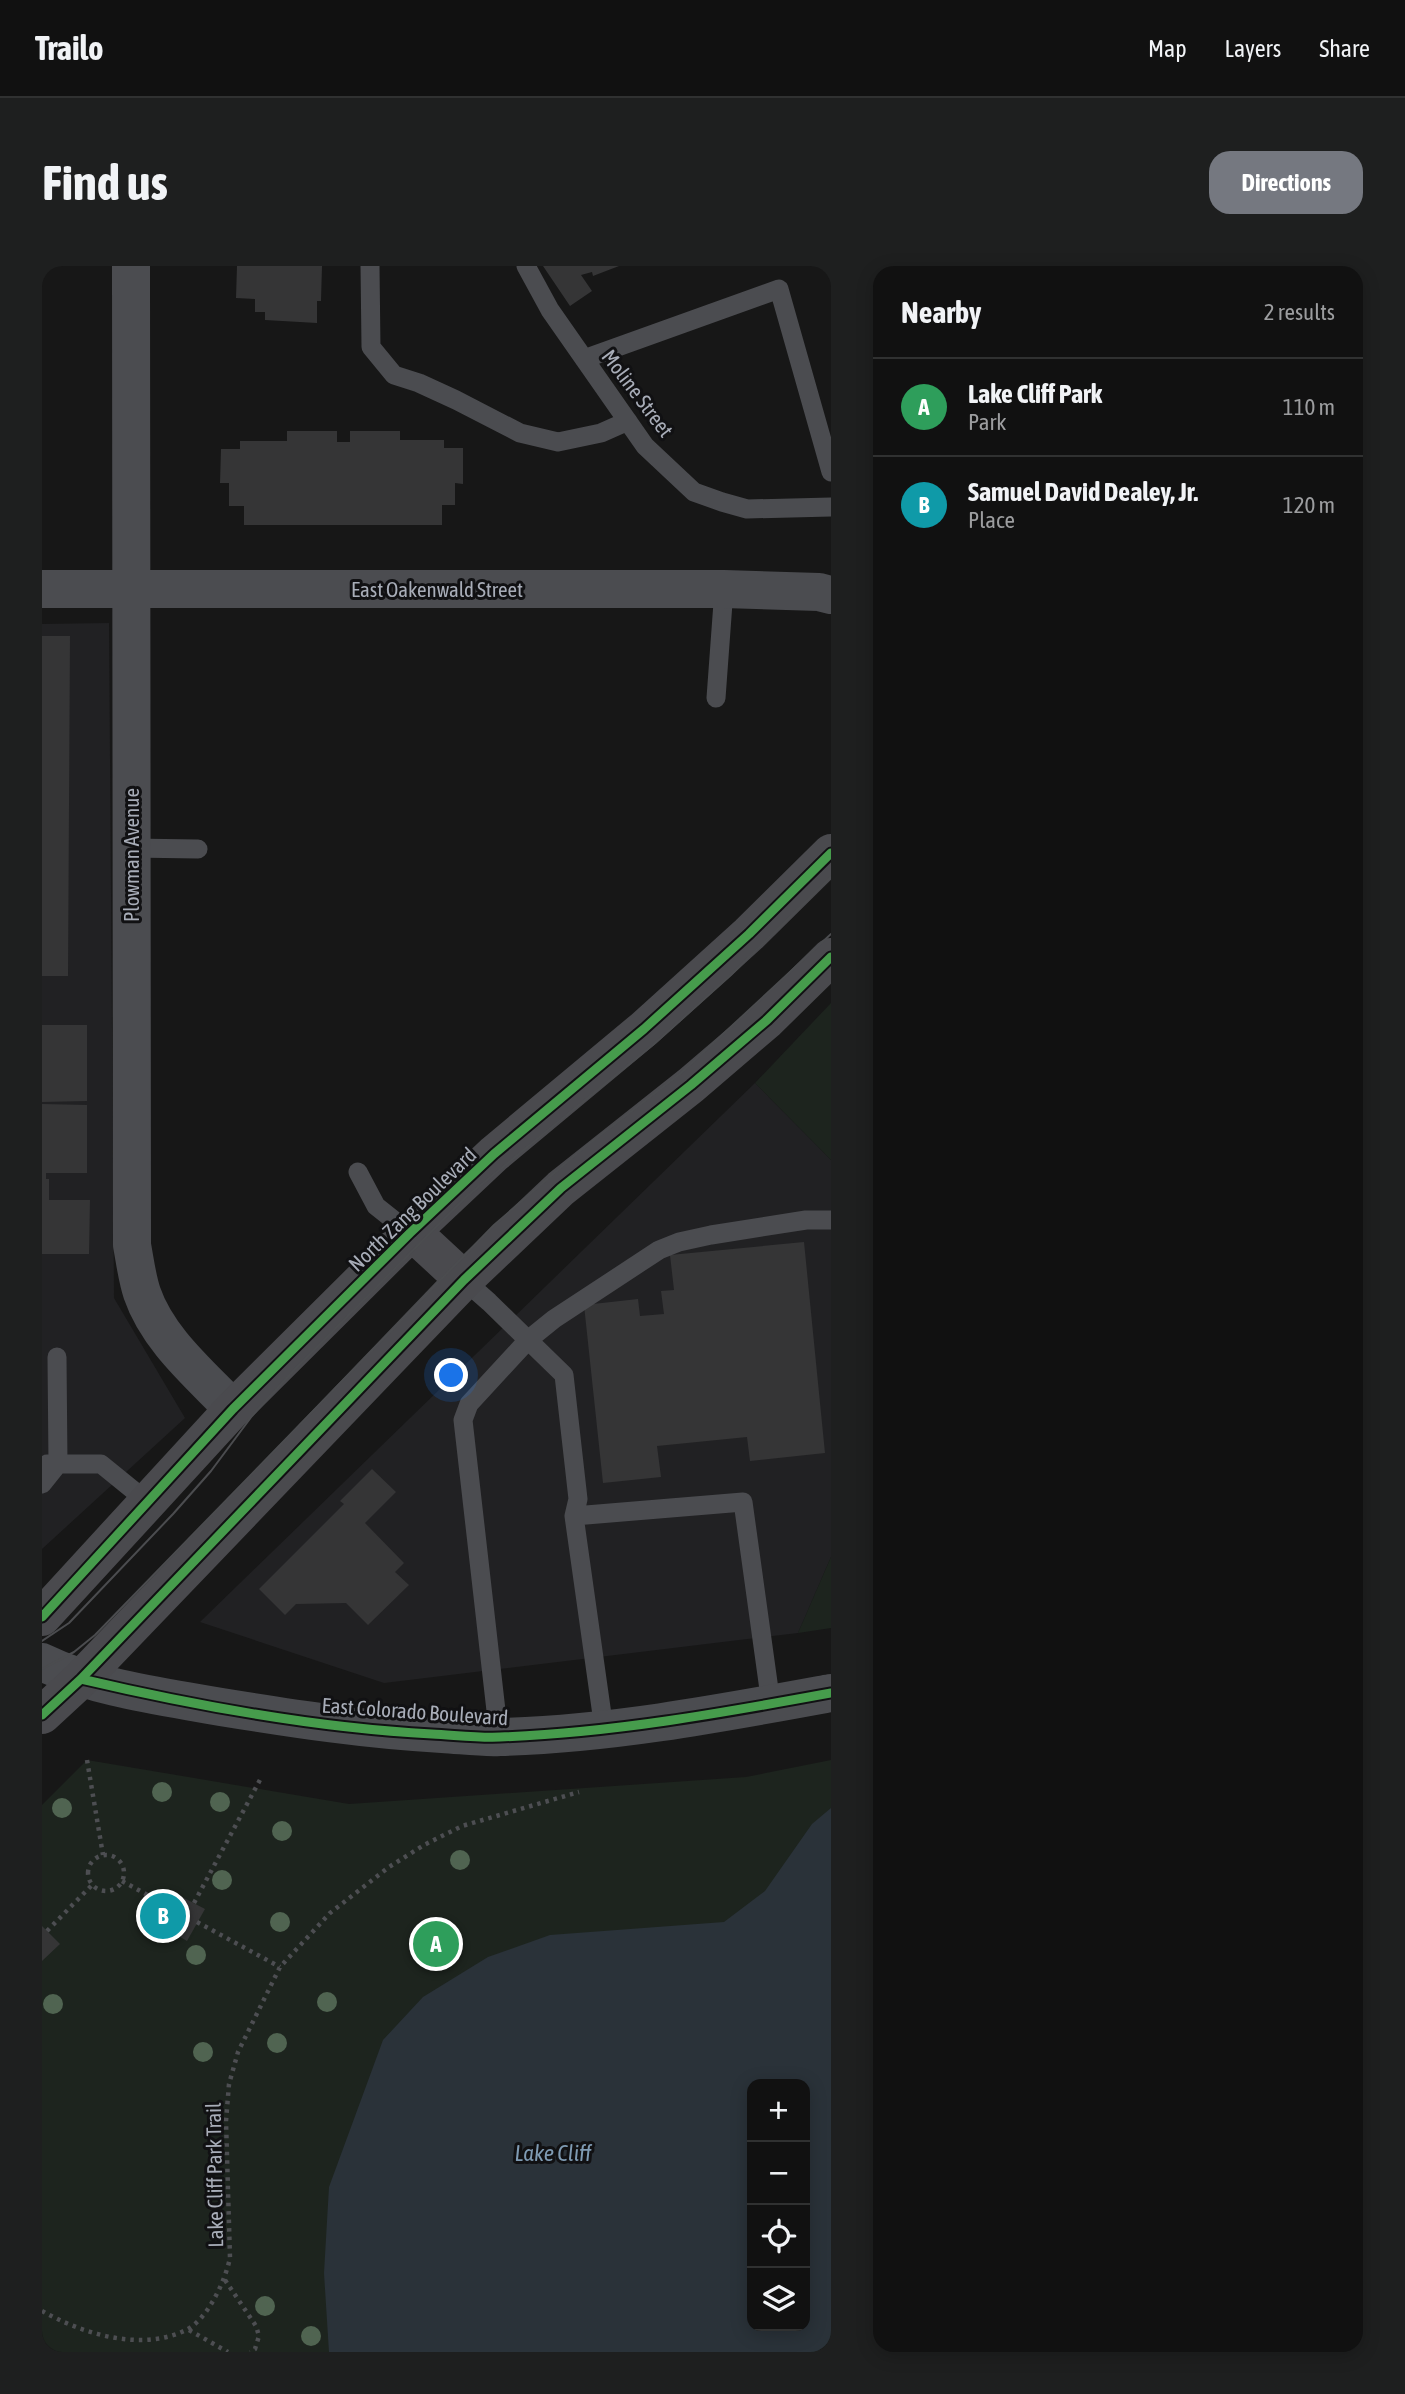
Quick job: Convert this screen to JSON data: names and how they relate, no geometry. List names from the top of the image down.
{
  "streets": {
    "main road": ["North Zang Boulevard"],
    "street": ["East Oakenwald Street", "Plowman Avenue", "East Colorado Boulevard"],
    "lane": ["Moline Street"],
    "path": ["Lake Cliff Park Trail"]
  },
  "crossings": [
    ["East Oakenwald Street", "Plowman Avenue"],
    ["Plowman Avenue", "North Zang Boulevard"]
  ],
  "water": ["Lake Cliff"],
  "page": {
    "header": "Trailo",
    "nav": ["Map", "Layers", "Share"],
    "buttons": "Directions",
    "title": "Find us",
    "heading": ["Nearby", "2 results"],
    "list": [
      {
        "mark": "A",
        "name": "Lake Cliff Park",
        "note": "Park",
        "value": "110 m"
      },
      {
        "mark": "B",
        "name": "Samuel David Dealey, Jr.",
        "note": "Place",
        "value": "120 m"
      }
    ],
    "pins": ["B", "A"],
    "map_buttons": ["+", "−"]
  }
}
